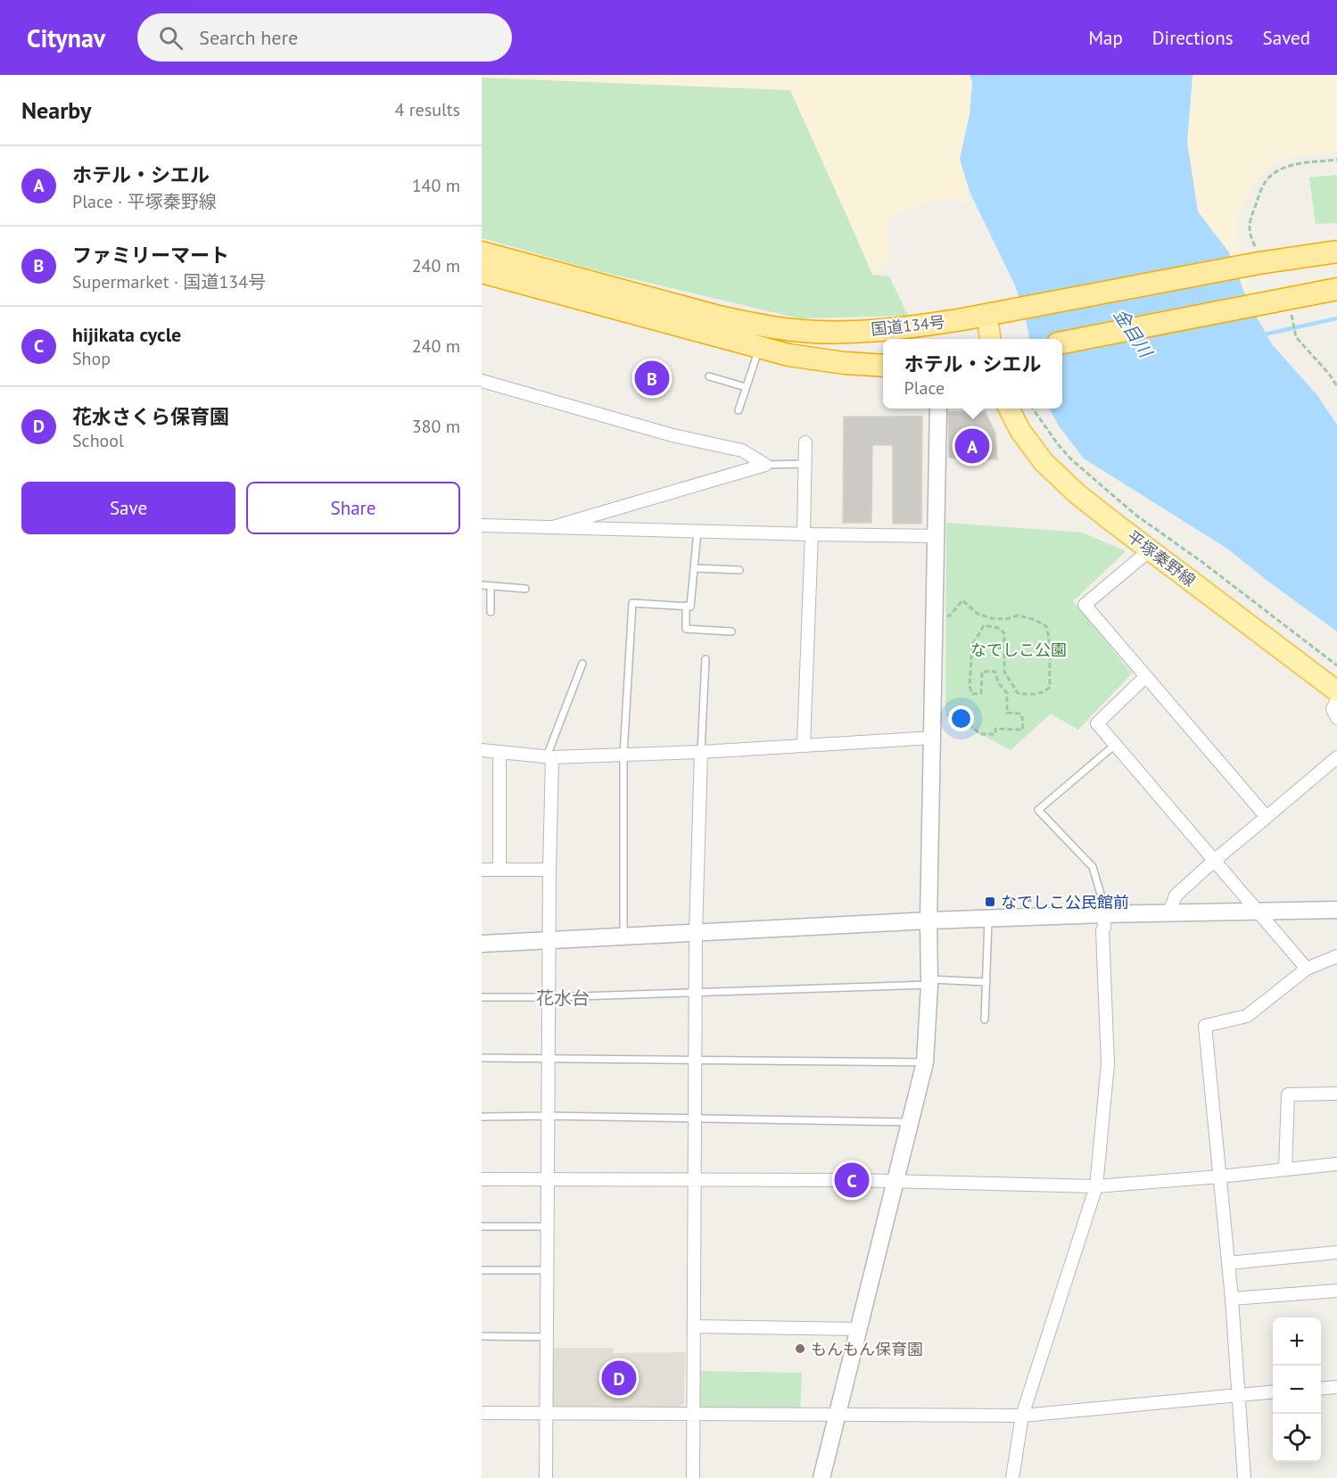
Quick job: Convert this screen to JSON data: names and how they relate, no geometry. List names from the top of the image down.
{
  "streets": {
    "highway": ["国道134号"],
    "main road": ["平塚秦野線"]
  },
  "districts": ["花水台"],
  "water": ["金目川"],
  "parks": ["なでしこ公園"],
  "places": {
    "transit": ["なでしこ公民館前"],
    "other": ["もんもん保育園"]
  },
  "page": {
    "header": "Citynav",
    "search": "Search here",
    "nav": ["Map", "Directions", "Saved"],
    "heading": ["Nearby", "4 results"],
    "list": [
      {
        "mark": "A",
        "name": "ホテル・シエル",
        "note": "Place · 平塚秦野線",
        "value": "140 m"
      },
      {
        "mark": "B",
        "name": "ファミリーマート",
        "note": "Supermarket · 国道134号",
        "value": "240 m"
      },
      {
        "mark": "C",
        "name": "hijikata cycle",
        "note": "Shop",
        "value": "240 m"
      },
      {
        "mark": "D",
        "name": "花水さくら保育園",
        "note": "School",
        "value": "380 m"
      }
    ],
    "popup": ["ホテル・シエル", "Place"],
    "pins": [
      "B",
      "A",
      "C",
      "D"
    ],
    "buttons": ["Save", "Share"],
    "map_buttons": ["+", "−"]
  }
}
